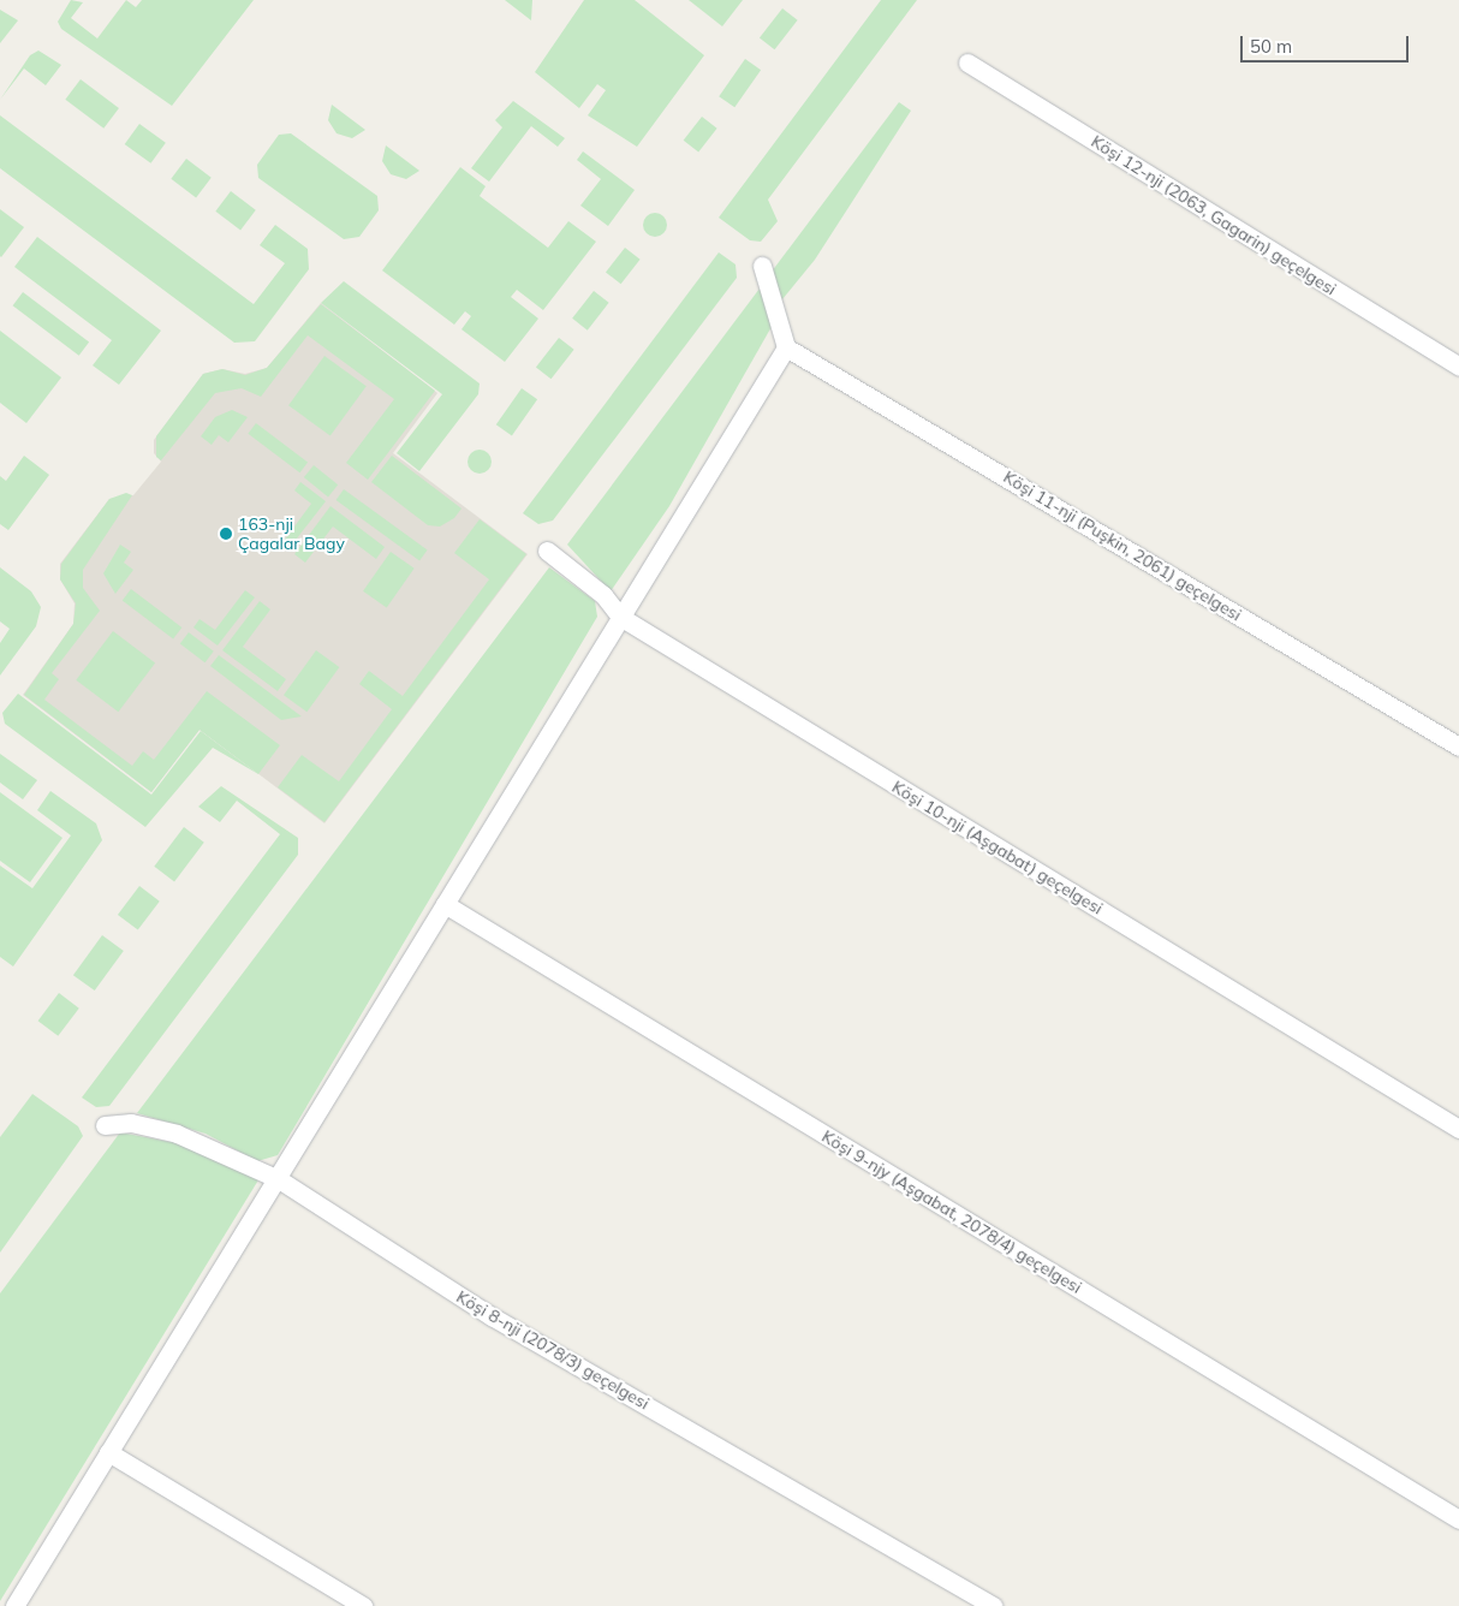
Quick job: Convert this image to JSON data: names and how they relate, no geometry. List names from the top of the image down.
{
  "streets": {
    "street": [
      "Köşi 12-nji (2063, Gagarin) geçelgesi",
      "Köşi 11-nji (Puşkin, 2061) geçelgesi",
      "Köşi 10-nji (Aşgabat) geçelgesi",
      "Köşi 9-njy (Aşgabat, 2078/4) geçelgesi",
      "Köşi 8-nji (2078/3) geçelgesi"
    ]
  },
  "places": ["163-nji Çagalar Bagy"],
  "scale_bar": "50 m"
}
